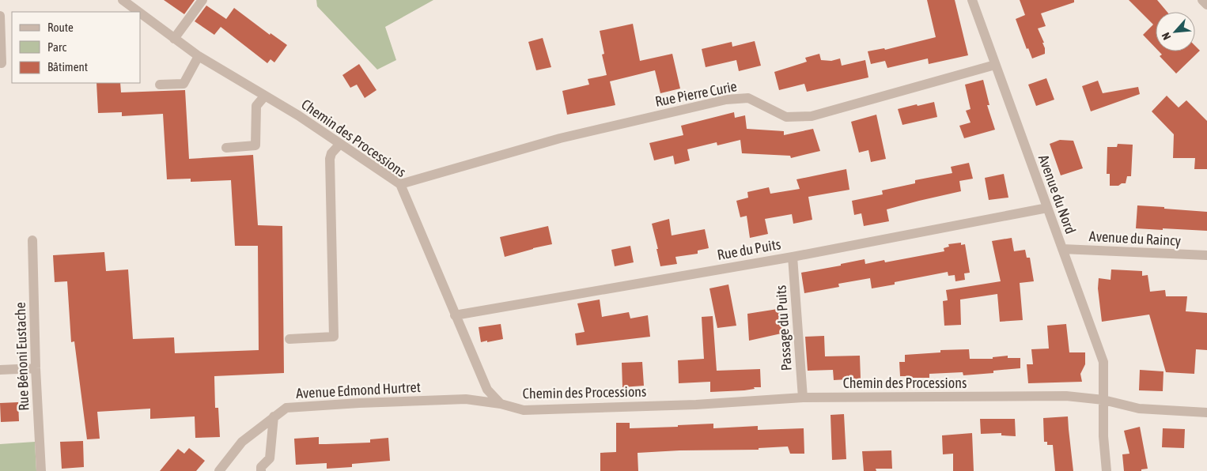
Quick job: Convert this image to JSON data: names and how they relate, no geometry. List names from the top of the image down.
{
  "streets": {
    "street": [
      "Rue Pierre Curie",
      "Chemin des Processions",
      "Avenue du Nord",
      "Avenue du Raincy",
      "Rue du Puits",
      "Passage du Puits",
      "Rue Bénoni Eustache",
      "Avenue Edmond Hurtret"
    ]
  },
  "crossings": [
    ["Rue Pierre Curie", "Chemin des Processions"],
    ["Rue Pierre Curie", "Avenue du Nord"],
    ["Chemin des Processions", "Avenue du Nord"],
    ["Chemin des Processions", "Rue du Puits"],
    ["Chemin des Processions", "Passage du Puits"],
    ["Chemin des Processions", "Avenue Edmond Hurtret"],
    ["Avenue du Nord", "Avenue du Raincy"],
    ["Avenue du Nord", "Rue du Puits"],
    ["Rue du Puits", "Passage du Puits"]
  ],
  "legend": ["Route", "Parc", "Bâtiment"],
  "north": "bottom left"
}
